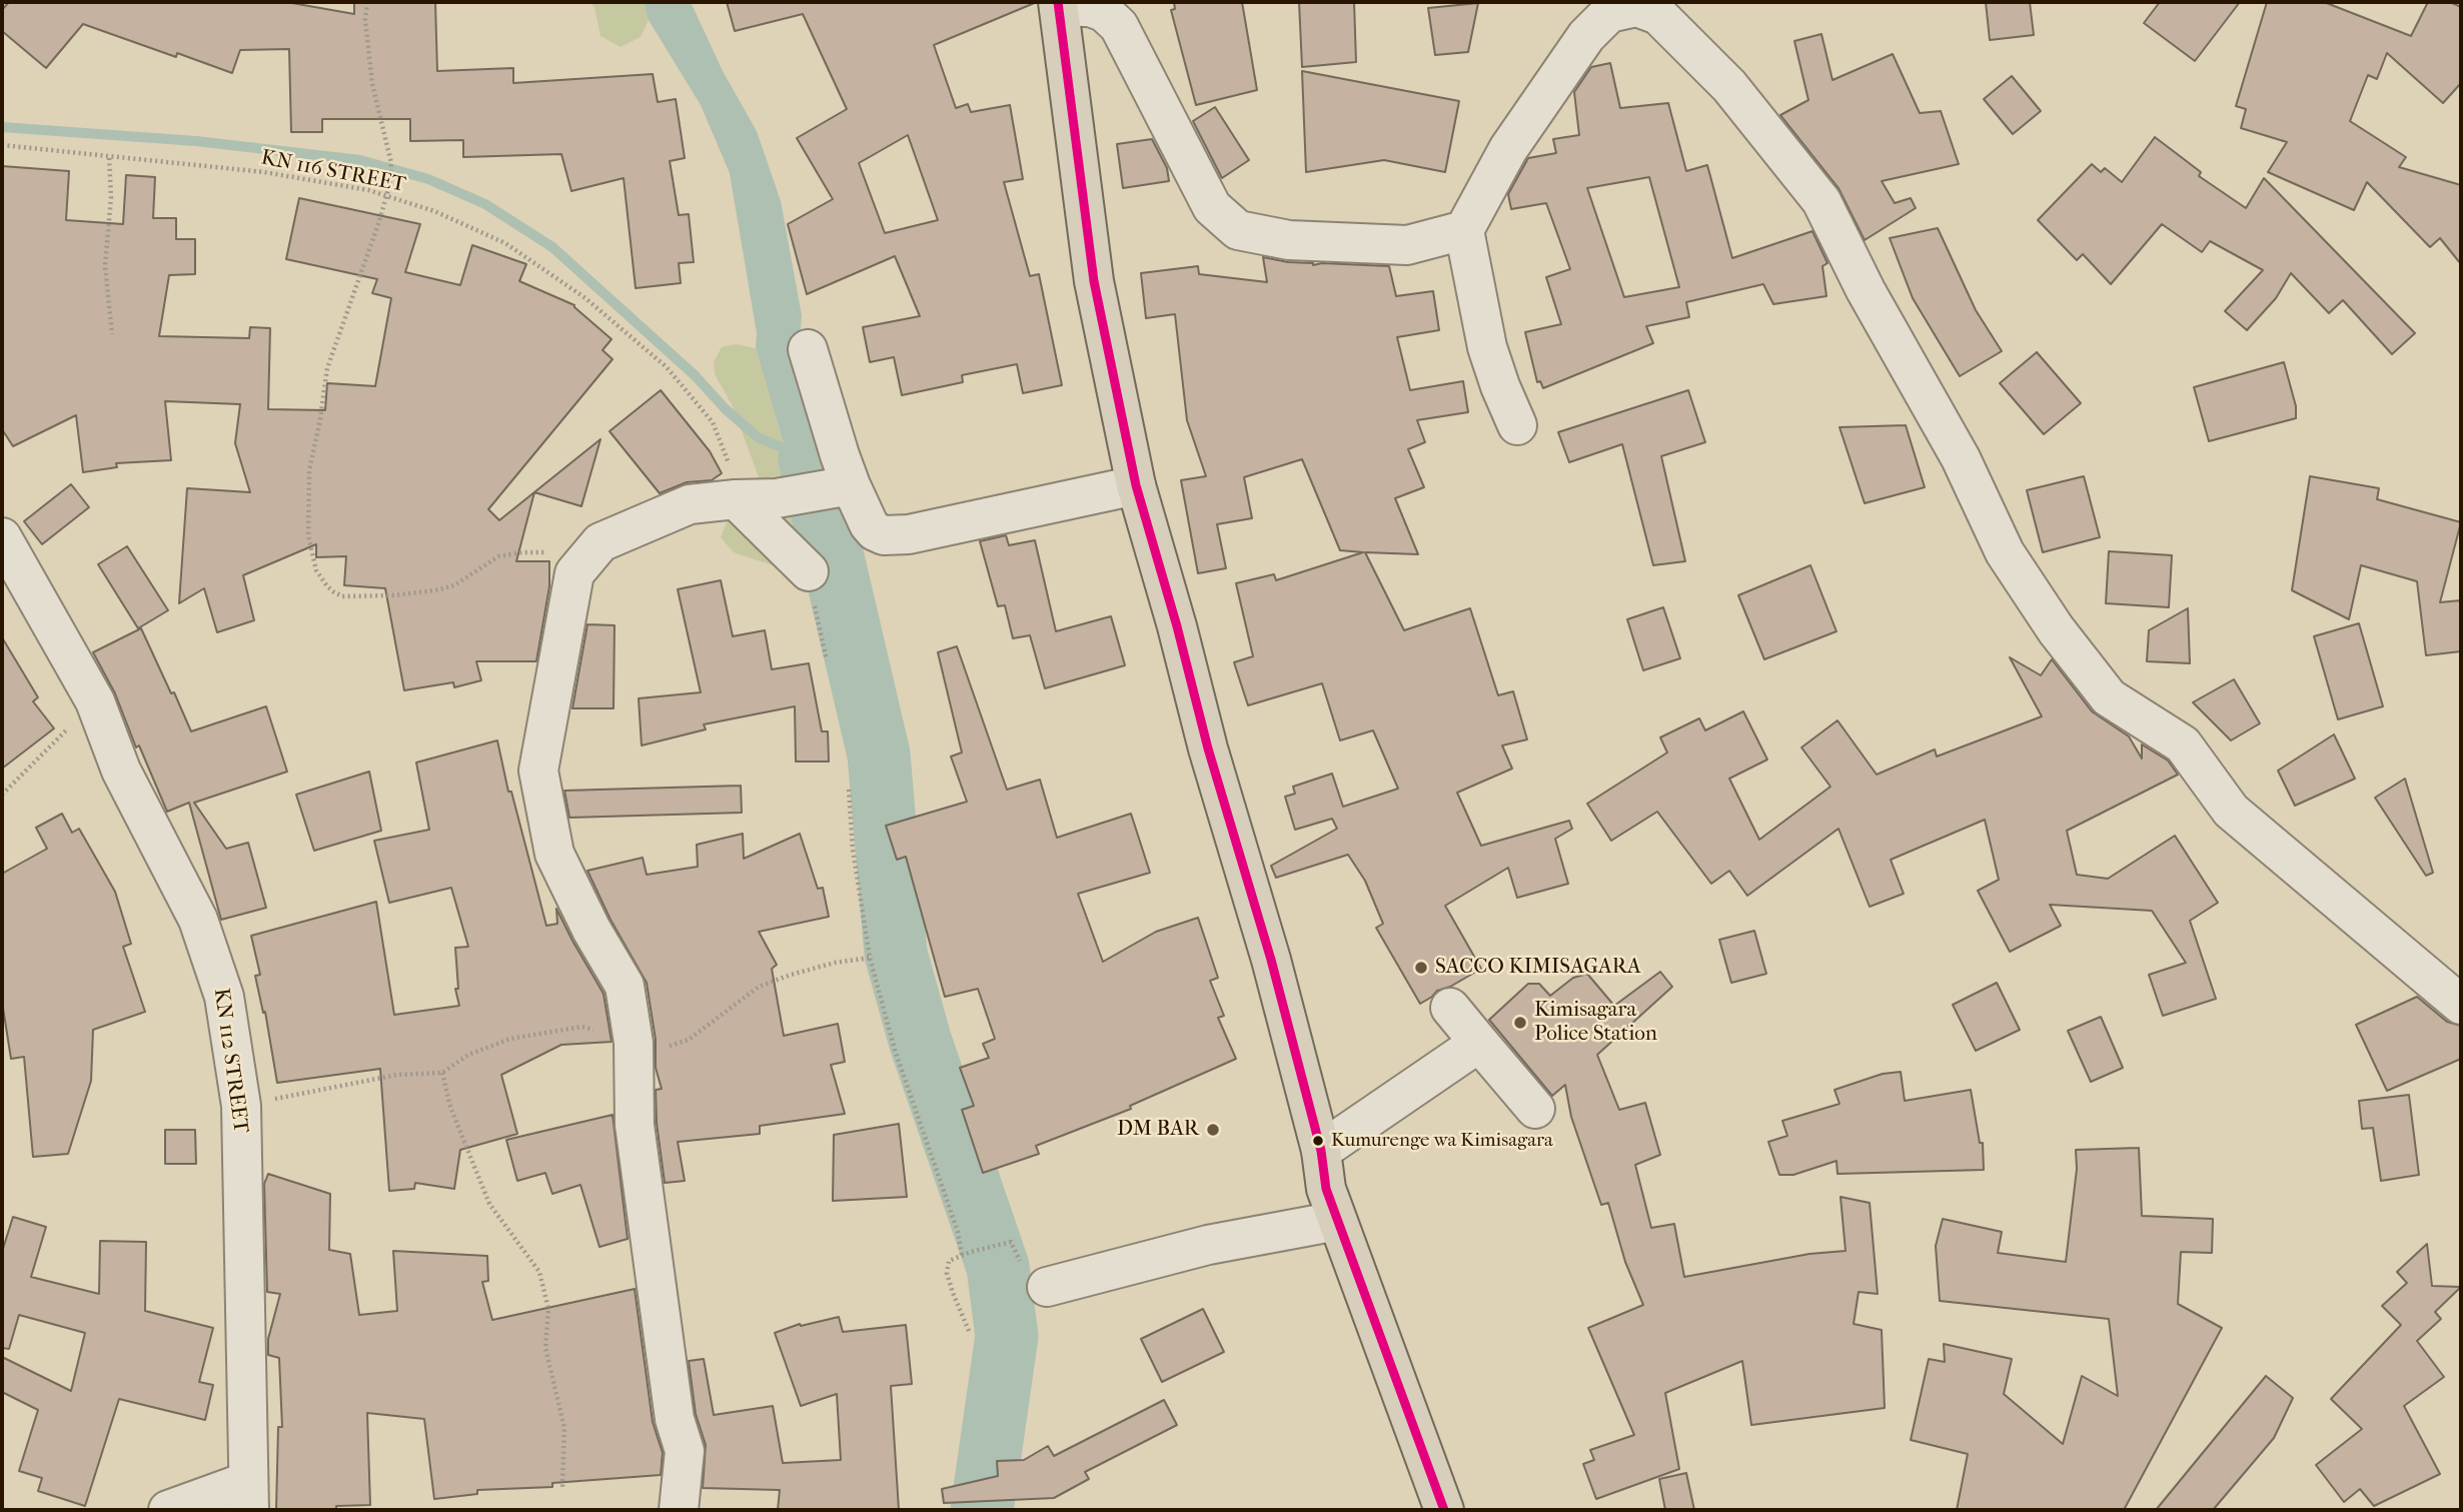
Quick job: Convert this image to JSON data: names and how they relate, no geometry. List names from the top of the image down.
{
  "streets": {
    "street": ["KN 112 STREET"],
    "path": ["KN 116 STREET"]
  },
  "places": [
    "SACCO KIMISAGARA",
    "Kimisagara Police Station",
    "DM BAR",
    "Kumurenge wa Kimisagara"
  ]
}
